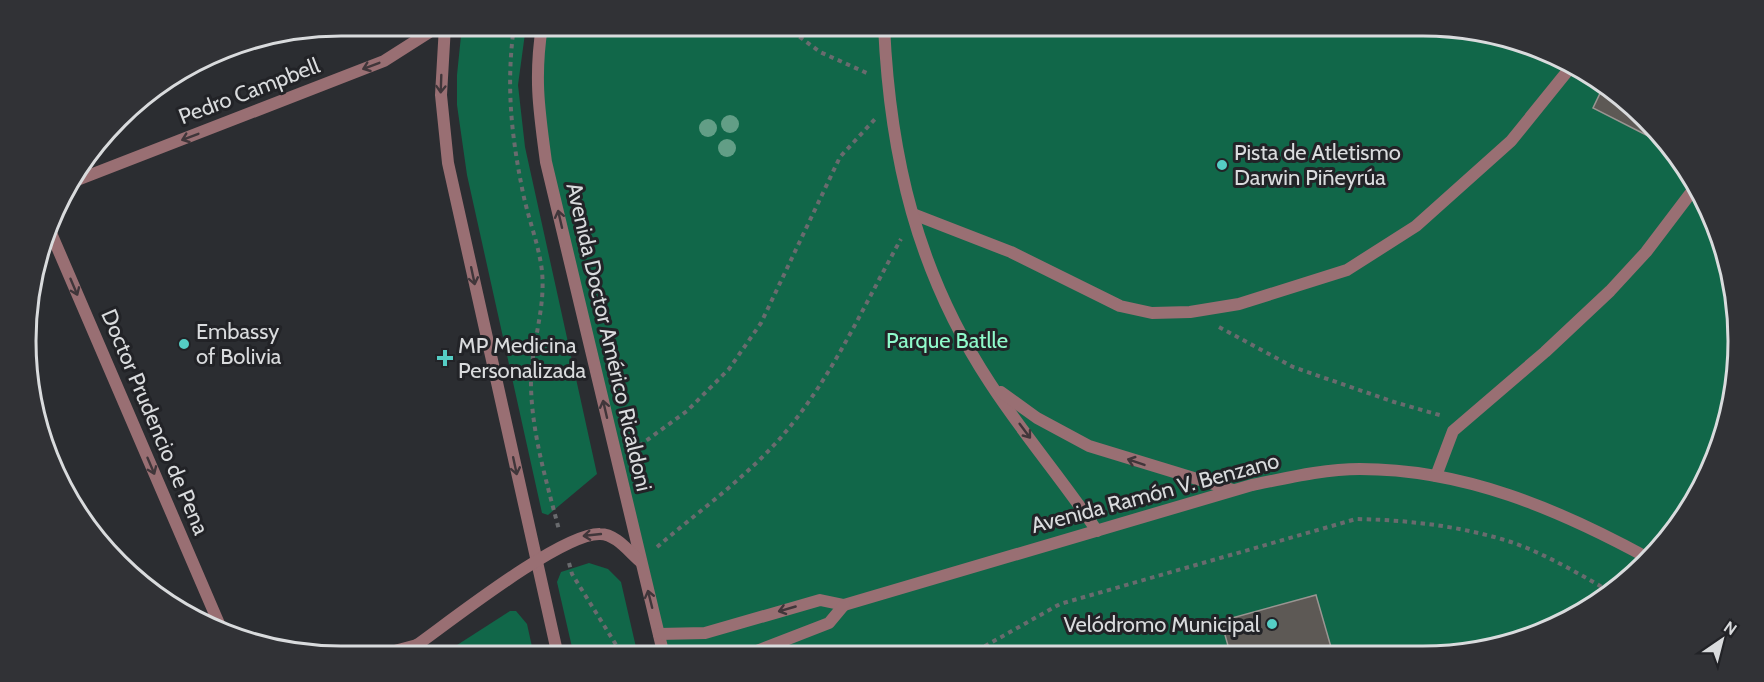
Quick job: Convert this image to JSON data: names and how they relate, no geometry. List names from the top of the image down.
{
  "streets": {
    "street": [
      "Pedro Campbell",
      "Avenida Doctor Américo Ricaldoni",
      "Doctor Prudencio de Pena",
      "Avenida Ramón V. Benzano"
    ]
  },
  "crossings": [
    ["Avenida Doctor Américo Ricaldoni", "Avenida Ramón V. Benzano"]
  ],
  "one_way": ["Pedro Campbell", "Doctor Prudencio de Pena"],
  "parks": ["Parque Batlle"],
  "places": {
    "other": ["Pista de Atletismo Darwin Piñeyrúa", "Embassy of Bolivia", "Velódromo Municipal"],
    "health": ["MP Medicina Personalizada"]
  },
  "north": "top right"
}
